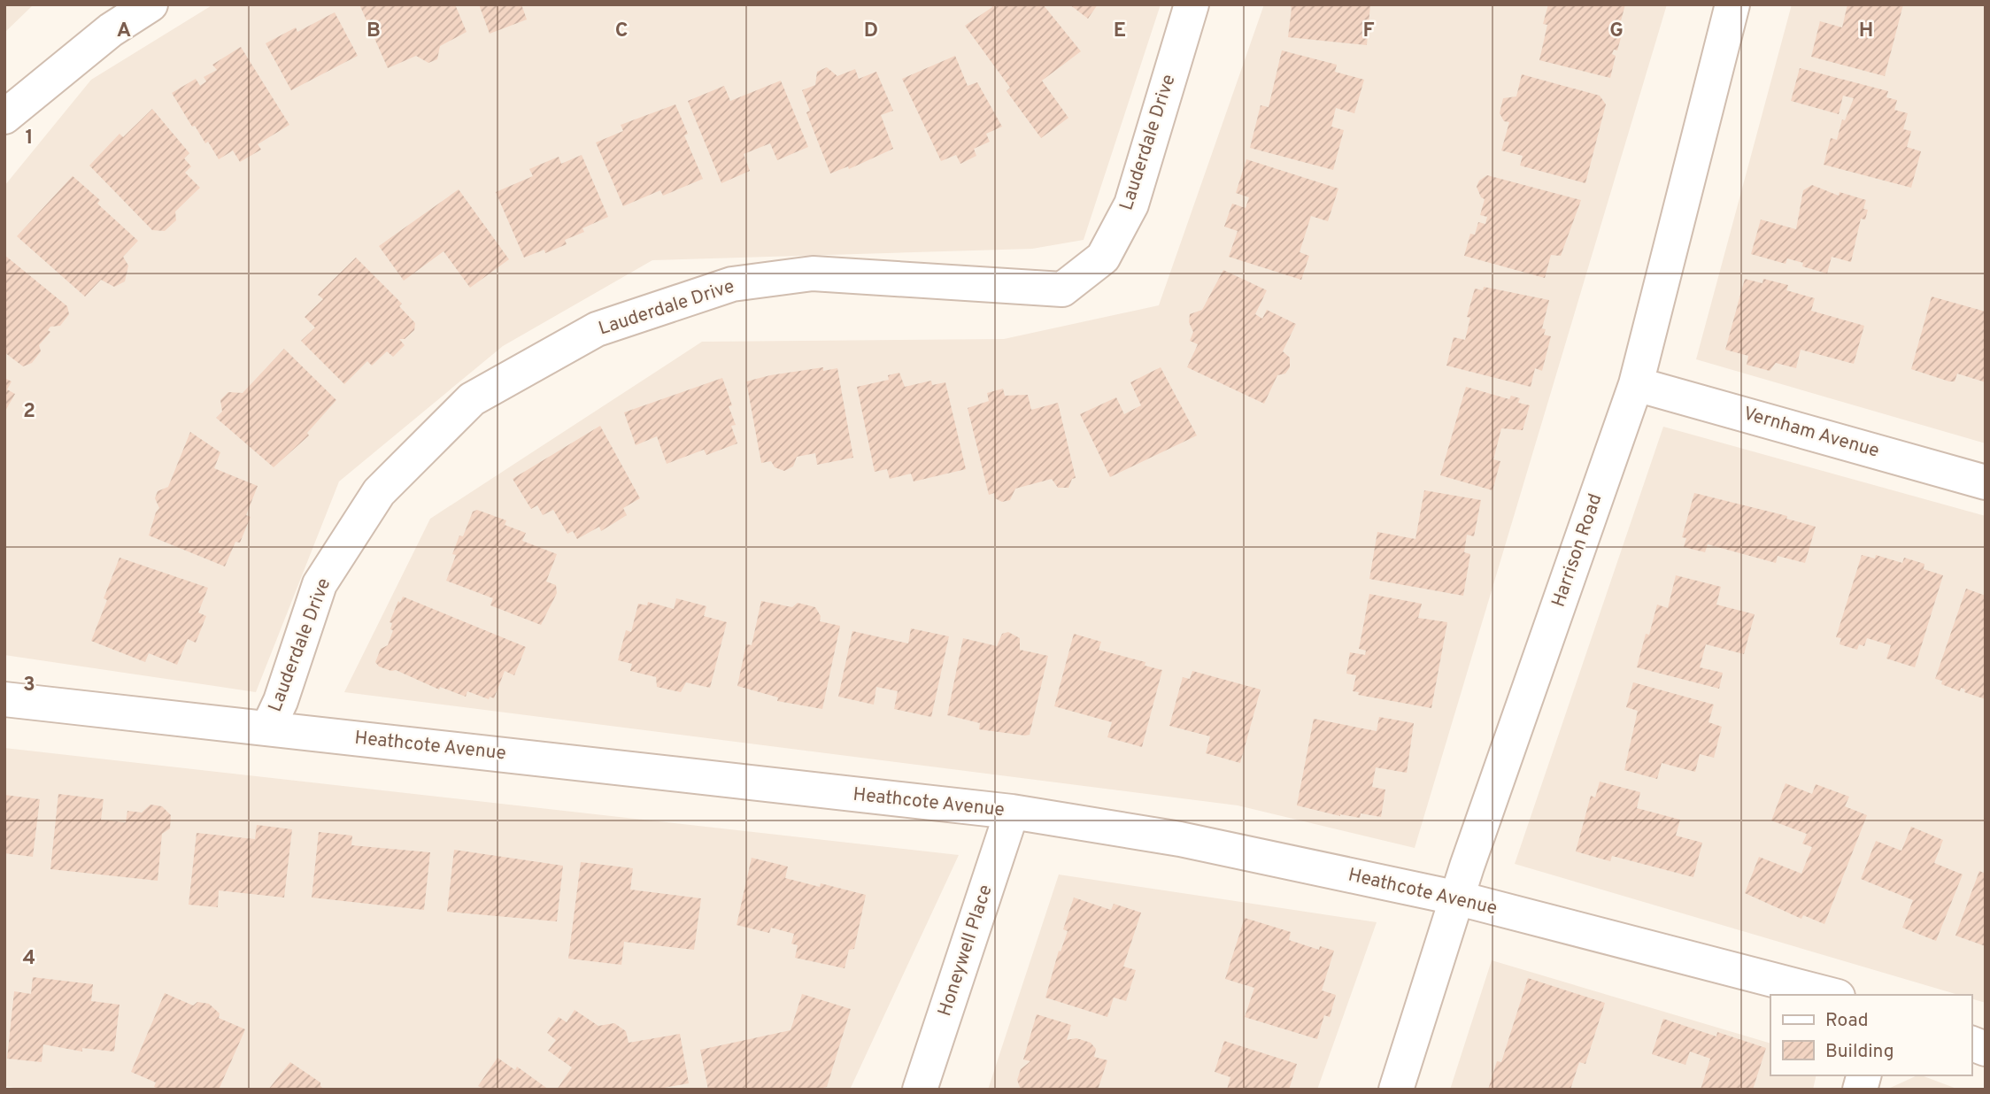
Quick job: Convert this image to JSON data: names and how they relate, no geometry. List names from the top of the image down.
{
  "streets": {
    "street": [
      "Lauderdale Drive",
      "Vernham Avenue",
      "Harrison Road",
      "Heathcote Avenue",
      "Honeywell Place"
    ]
  },
  "crossings": [
    ["Lauderdale Drive", "Heathcote Avenue"],
    ["Vernham Avenue", "Harrison Road"],
    ["Harrison Road", "Heathcote Avenue"],
    ["Heathcote Avenue", "Honeywell Place"]
  ],
  "legend": ["Road", "Building"],
  "grid": {
    "columns": [
      "A",
      "B",
      "C",
      "D",
      "E",
      "F",
      "G",
      "H"
    ],
    "rows": [
      "1",
      "2",
      "3",
      "4"
    ]
  }
}
